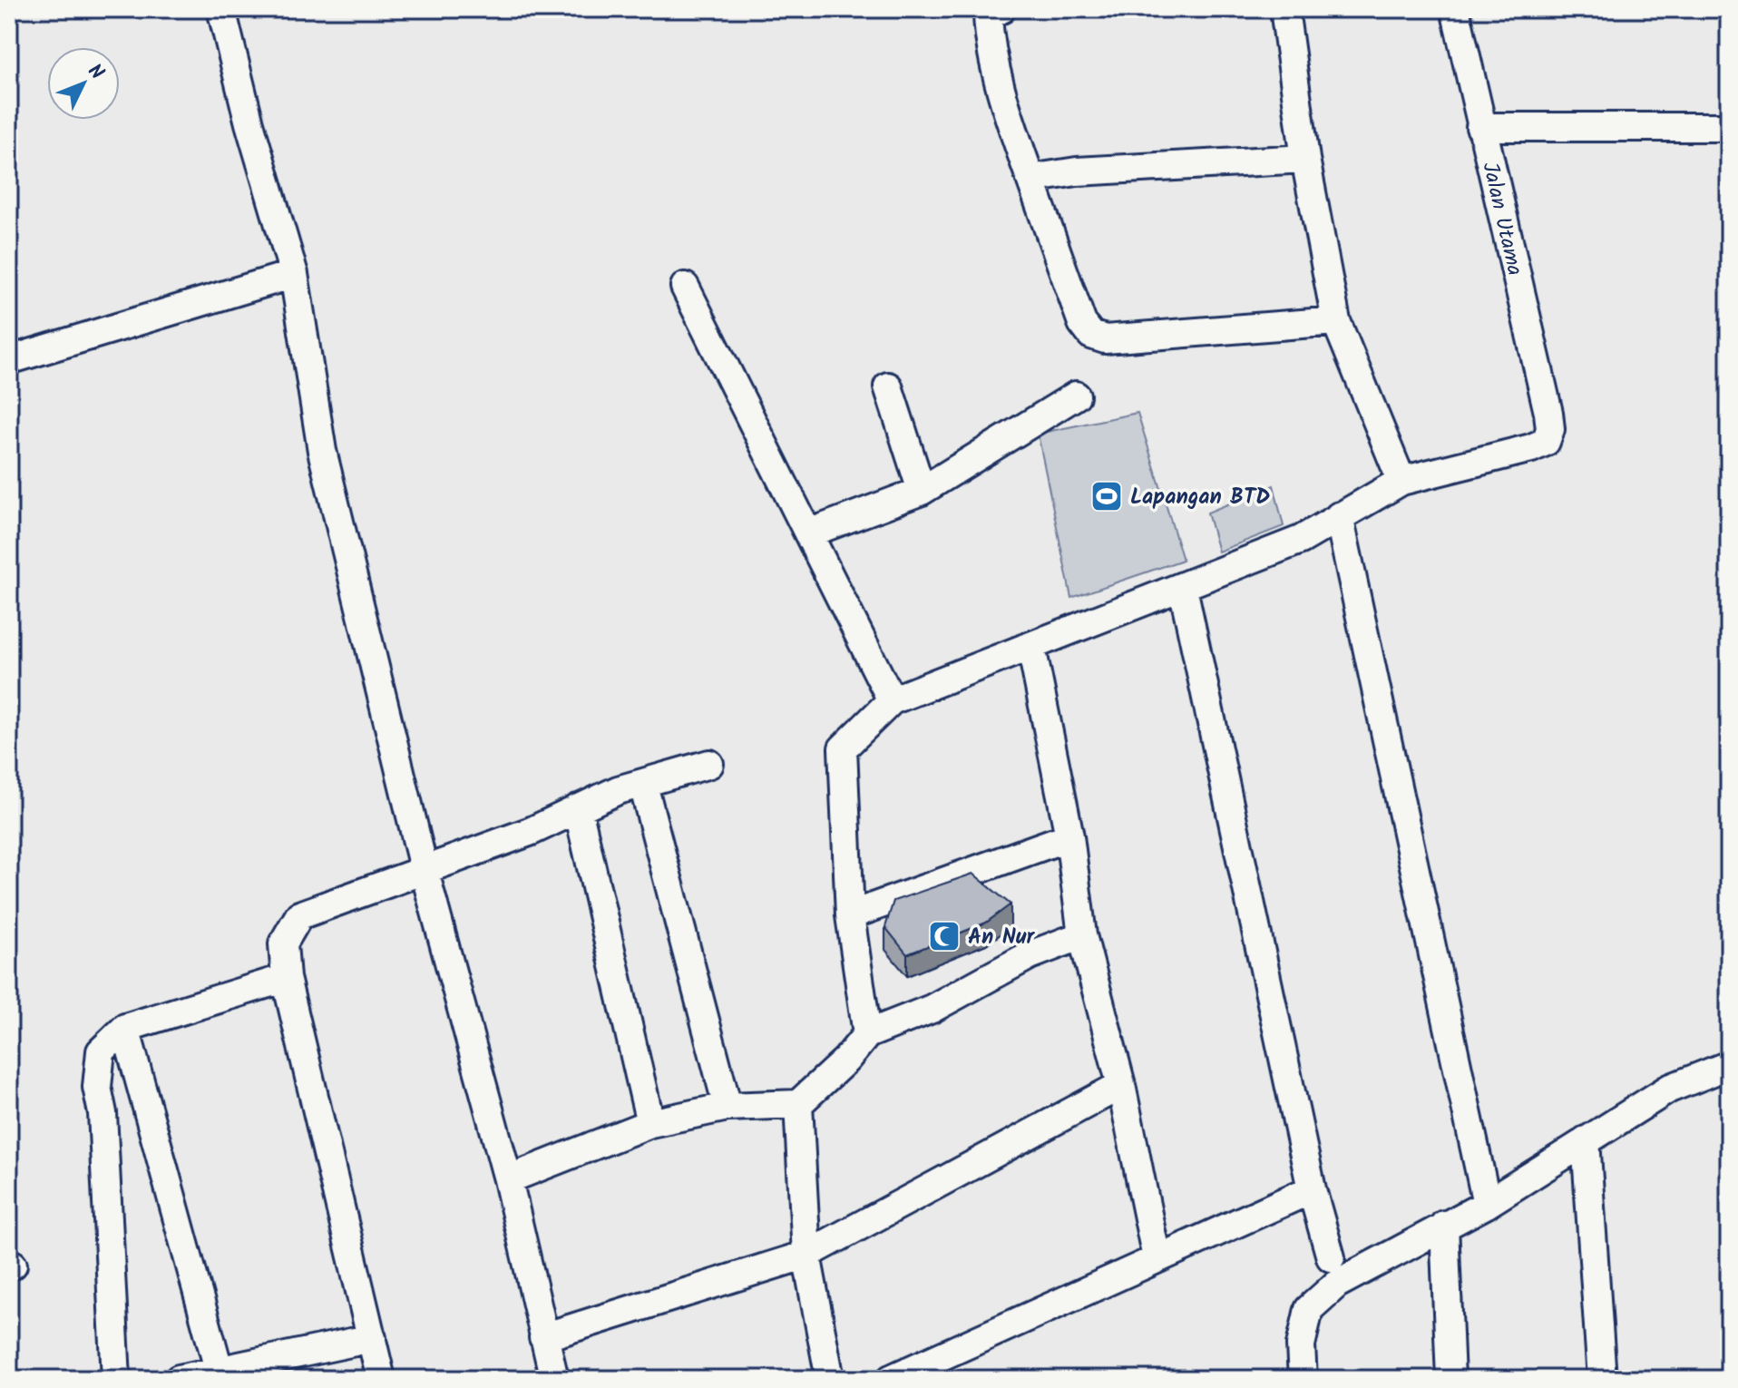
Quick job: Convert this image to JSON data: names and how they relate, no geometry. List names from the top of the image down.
{
  "streets": {
    "street": ["Jalan Utama"]
  },
  "places": {
    "sports": ["Lapangan BTD"],
    "mosque": ["An Nur"]
  },
  "north": "top right"
}
